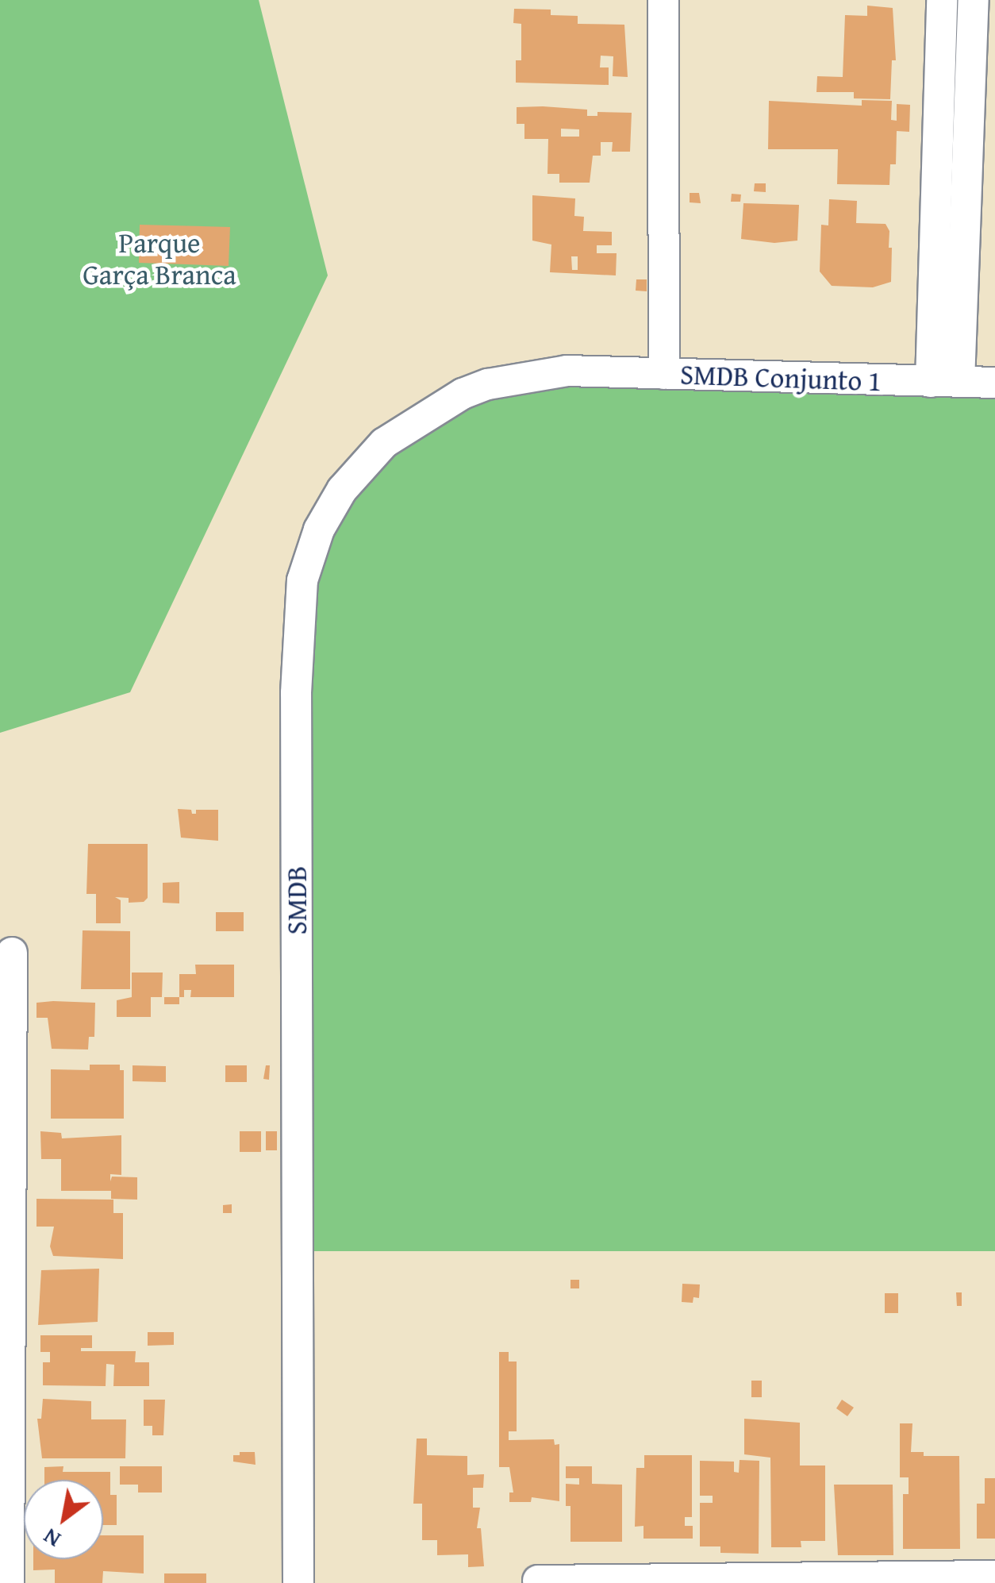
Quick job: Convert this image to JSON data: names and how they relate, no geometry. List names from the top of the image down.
{
  "streets": {
    "street": ["SMDB Conjunto 1", "SMDB"]
  },
  "crossings": [
    ["SMDB Conjunto 1", "SMDB"]
  ],
  "parks": ["Parque Garça Branca"],
  "north": "bottom left"
}
